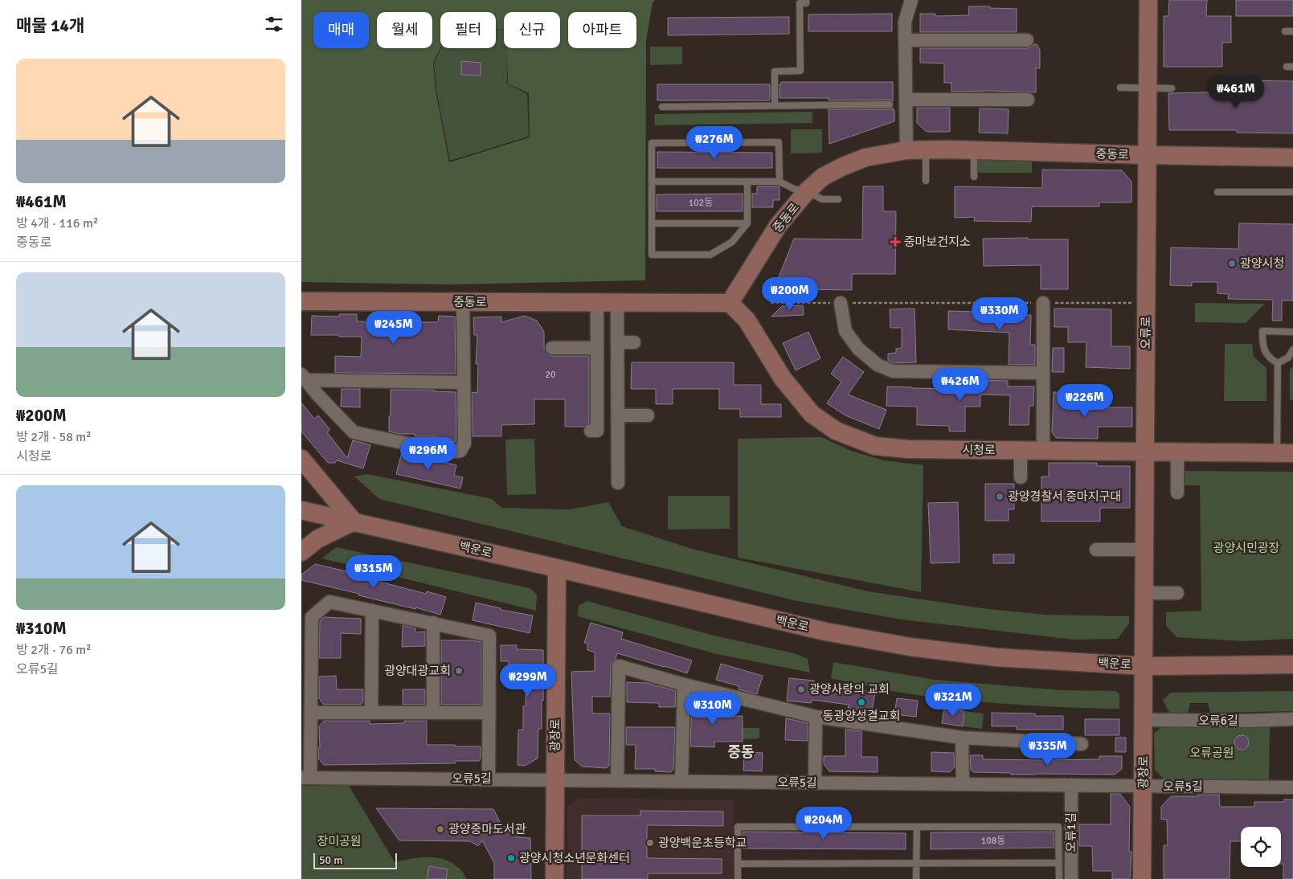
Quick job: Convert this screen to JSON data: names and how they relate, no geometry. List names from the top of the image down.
{
  "streets": {
    "street": [
      "중동로",
      "오류로",
      "시청로",
      "백운로",
      "오류6길",
      "광장로",
      "오류5길",
      "오류1길"
    ]
  },
  "crossings": [
    ["중동로", "오류로"],
    ["중동로", "시청로"],
    ["오류로", "시청로"],
    ["오류로", "백운로"],
    ["오류로", "광장로"],
    ["백운로", "광장로"],
    ["오류6길", "광장로"],
    ["광장로", "오류5길"],
    ["오류5길", "오류1길"]
  ],
  "districts": ["중동"],
  "parks": ["광양시민광장", "오류공원", "장미공원"],
  "places": {
    "health": ["중마보건지소"],
    "other": [
      "광양시청",
      "광양경찰서 중마지구대",
      "광양대광교회",
      "광양사랑의 교회",
      "동광양성결교회",
      "광양중마도서관",
      "광양백운초등학교",
      "광양시청소년문화센터"
    ]
  },
  "house_numbers": ["102동", "20", "108동"],
  "scale_bar": "50 m",
  "page": {
    "heading": "매물 14개",
    "chip": [
      "매매",
      "월세",
      "필터",
      "신규",
      "아파트"
    ],
    "list": [
      {
        "name": "₩461M",
        "note": "방 4개 · 116 m² · 중동로"
      },
      {
        "name": "₩200M",
        "note": "방 2개 · 58 m² · 시청로"
      },
      {
        "name": "₩310M",
        "note": "방 2개 · 76 m² · 오류5길"
      }
    ],
    "price": [
      "₩461M",
      "₩276M",
      "₩200M",
      "₩330M",
      "₩245M",
      "₩426M",
      "₩226M",
      "₩296M",
      "₩315M",
      "₩299M",
      "₩321M",
      "₩310M",
      "₩335M",
      "₩204M"
    ],
    "scale": "50 m"
  }
}
